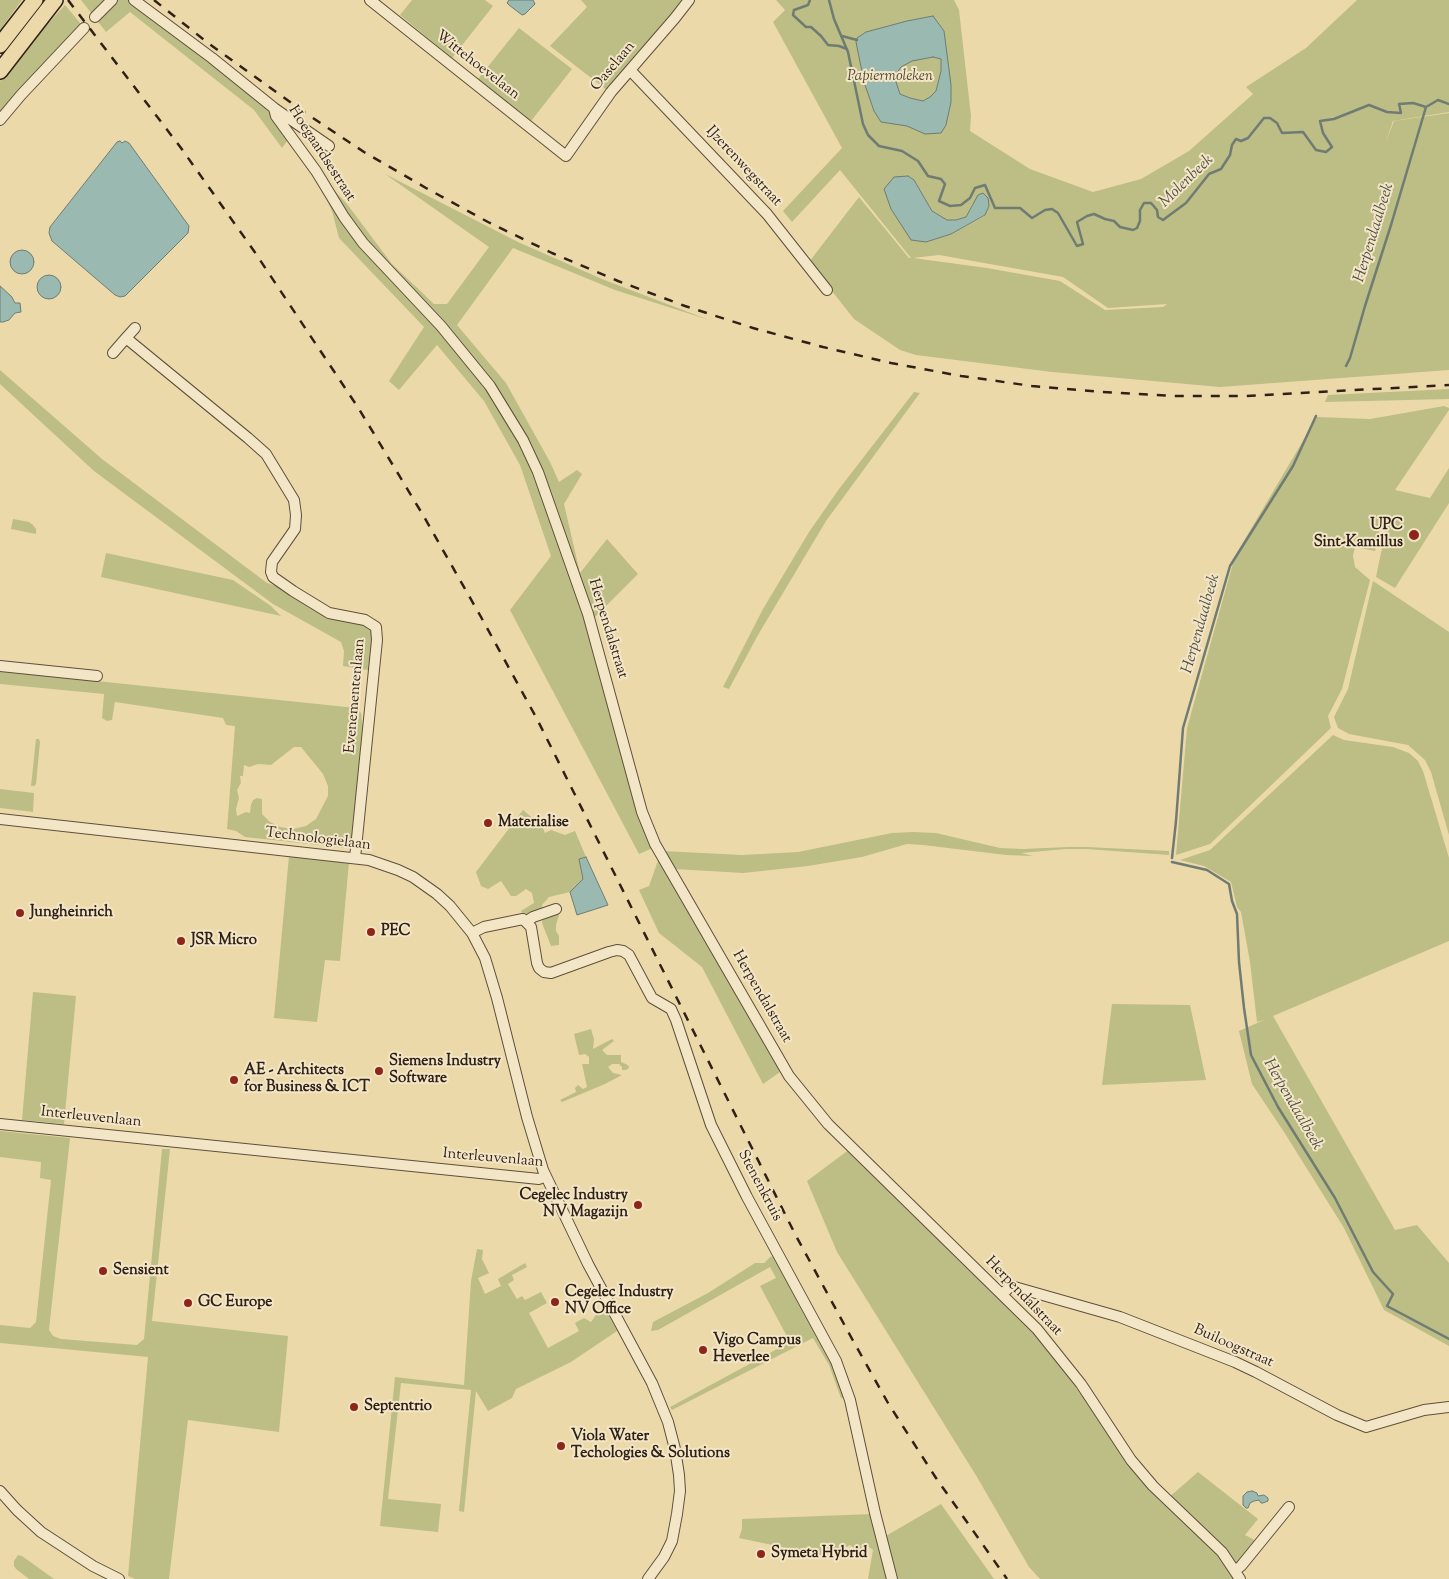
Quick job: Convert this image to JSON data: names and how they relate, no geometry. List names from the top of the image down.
{
  "streets": {
    "street": [
      "Wittehoevelaan",
      "Oaselaan",
      "Hoegaardsestraat",
      "IJzerenwegstraat",
      "Herpendalstraat",
      "Evenementenlaan",
      "Technologielaan",
      "Interleuvenlaan",
      "Stenenkruis",
      "Builoogstraat"
    ]
  },
  "crossings": [
    ["Wittehoevelaan", "Oaselaan"],
    ["Oaselaan", "IJzerenwegstraat"],
    ["Hoegaardsestraat", "Herpendalstraat"],
    ["Herpendalstraat", "Builoogstraat"],
    ["Evenementenlaan", "Technologielaan"],
    ["Technologielaan", "Interleuvenlaan"]
  ],
  "water": ["Molenbeek", "Herpendaalbeek"],
  "parks": ["Papiermoleken"],
  "places": [
    "UPC Sint-Kamillus",
    "Materialise",
    "Jungheinrich",
    "PEC",
    "JSR Micro",
    "Siemens Industry Software",
    "AE - Architects for Business & ICT",
    "Cegelec Industry NV Magazijn",
    "Sensient",
    "Cegelec Industry NV Office",
    "GC Europe",
    "Vigo Campus Heverlee",
    "Septentrio",
    "Viola Water Techologies & Solutions",
    "Symeta Hybrid"
  ]
}
